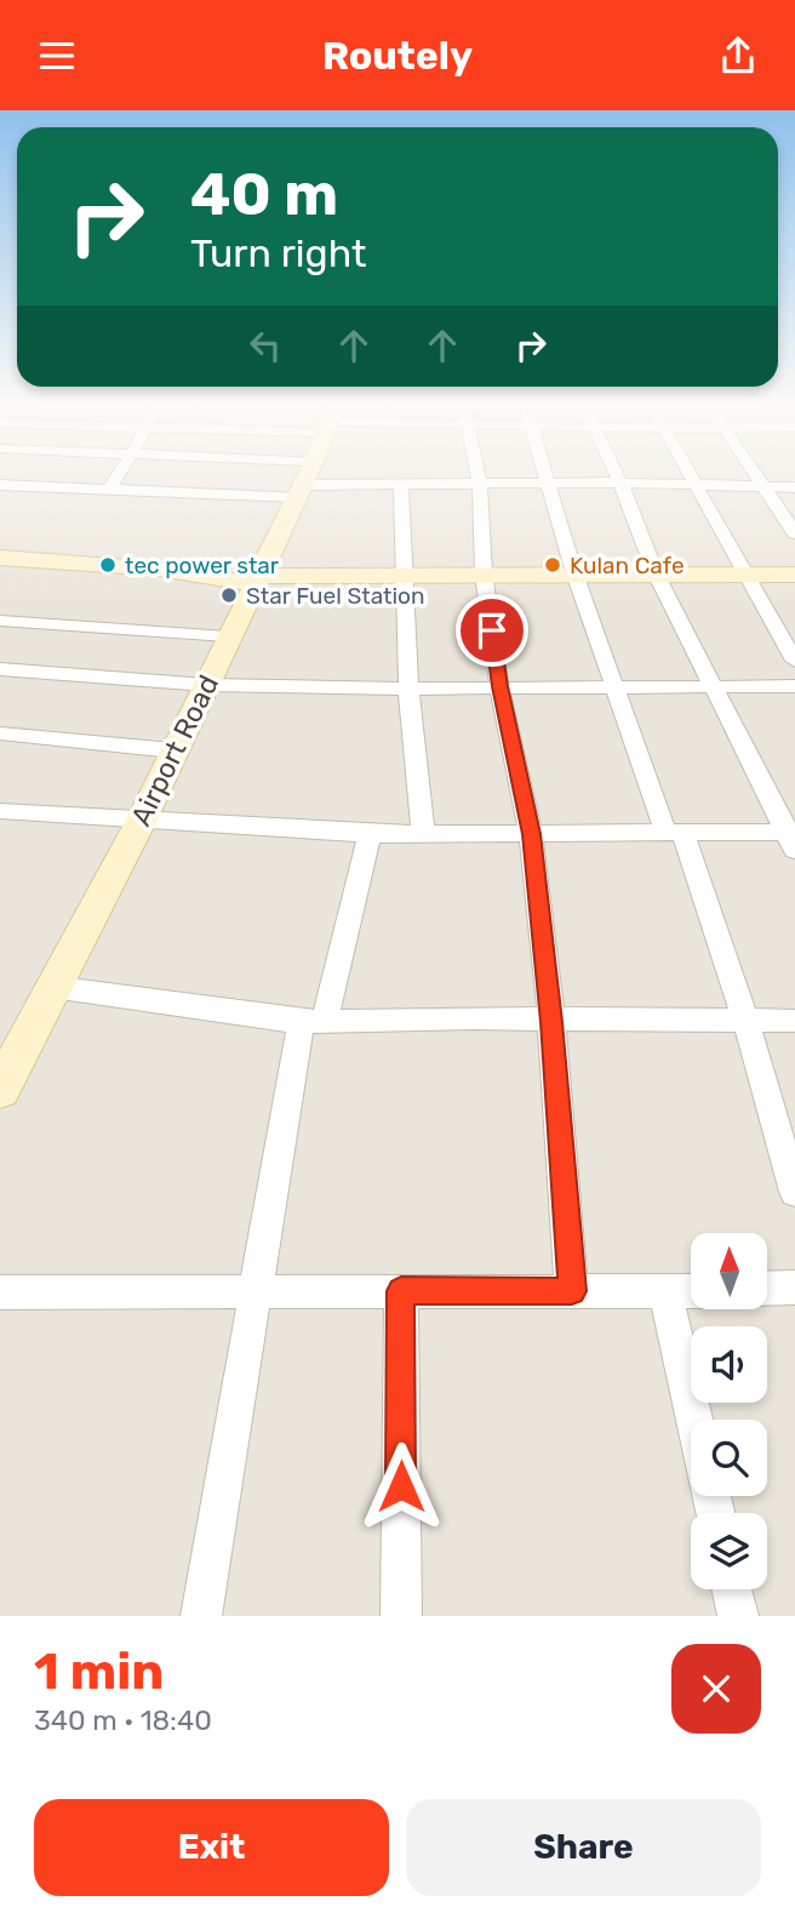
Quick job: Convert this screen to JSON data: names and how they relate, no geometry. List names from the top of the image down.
{
  "streets": {
    "main road": ["Airport Road"]
  },
  "places": ["tec power star", "Kulan Cafe", "Star Fuel Station"],
  "north": "top",
  "page": {
    "header": "Routely",
    "turn": ["40 m", "Turn right"],
    "heading": ["1 min", "340 m · 18:40"],
    "buttons": ["Exit", "Share"]
  }
}
